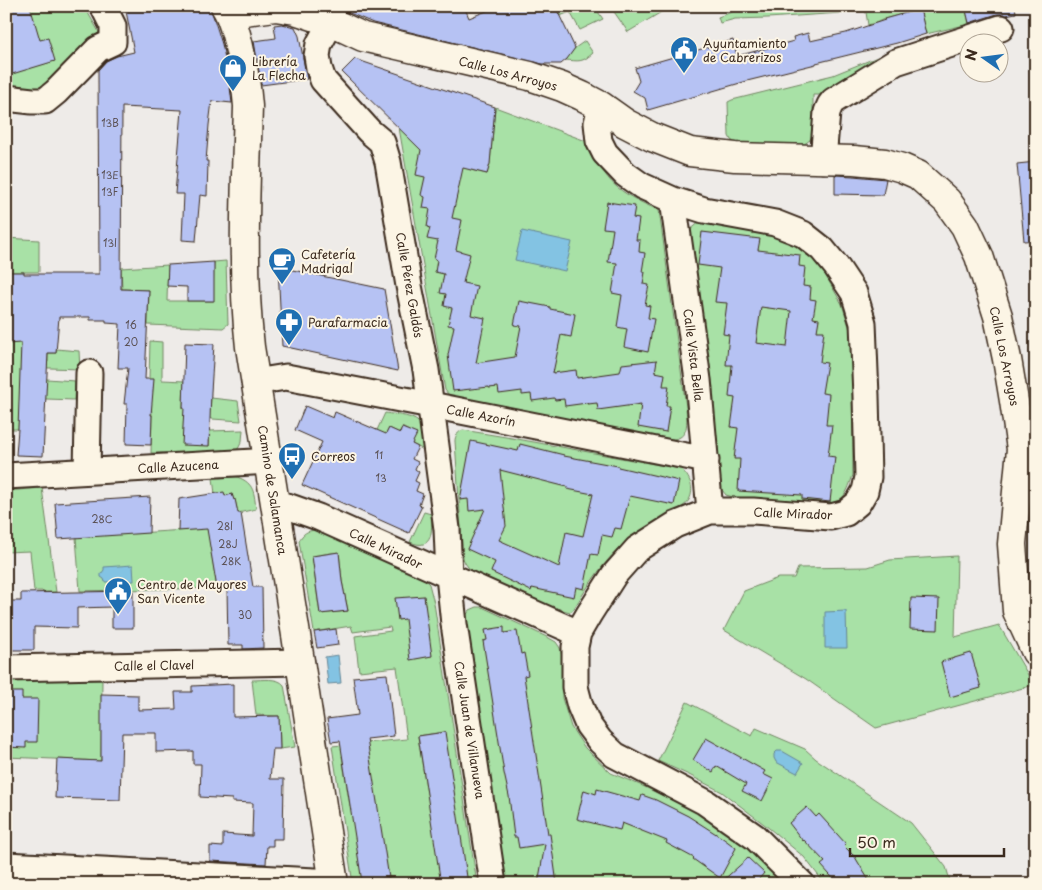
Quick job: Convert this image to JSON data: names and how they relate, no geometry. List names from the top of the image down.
{
  "streets": {
    "street": [
      "Calle Los Arroyos",
      "Calle Pérez Galdós",
      "Calle Vista Bella",
      "Calle Azorín",
      "Calle Azucena",
      "Camino de Salamanca",
      "Calle Mirador",
      "Calle el Clavel",
      "Calle Juan de Villanueva"
    ]
  },
  "crossings": [
    ["Calle Los Arroyos", "Calle Pérez Galdós"],
    ["Calle Los Arroyos", "Camino de Salamanca"],
    ["Calle Los Arroyos", "Calle Mirador"],
    ["Calle Pérez Galdós", "Calle Azorín"],
    ["Calle Pérez Galdós", "Calle Mirador"],
    ["Calle Pérez Galdós", "Calle Juan de Villanueva"],
    ["Calle Vista Bella", "Calle Azorín"],
    ["Calle Vista Bella", "Calle Mirador"],
    ["Calle Azorín", "Camino de Salamanca"],
    ["Calle Azucena", "Camino de Salamanca"],
    ["Camino de Salamanca", "Calle Mirador"],
    ["Camino de Salamanca", "Calle el Clavel"],
    ["Calle Mirador", "Calle Juan de Villanueva"]
  ],
  "places": {
    "public building": ["Ayuntamiento de Cabrerizos", "Centro de Mayores San Vicente"],
    "shop": ["Librería La Flecha"],
    "cafe": ["Cafetería Madrigal"],
    "pharmacy": ["Parafarmacia"],
    "bus stop": ["Correos"]
  },
  "house_numbers": [
    "13B",
    "13E",
    "13F",
    "13I",
    "16",
    "20",
    "11",
    "13",
    "28C",
    "28I",
    "28J",
    "28K",
    "30"
  ],
  "scale_bar": "50 m",
  "north": "left"
}
